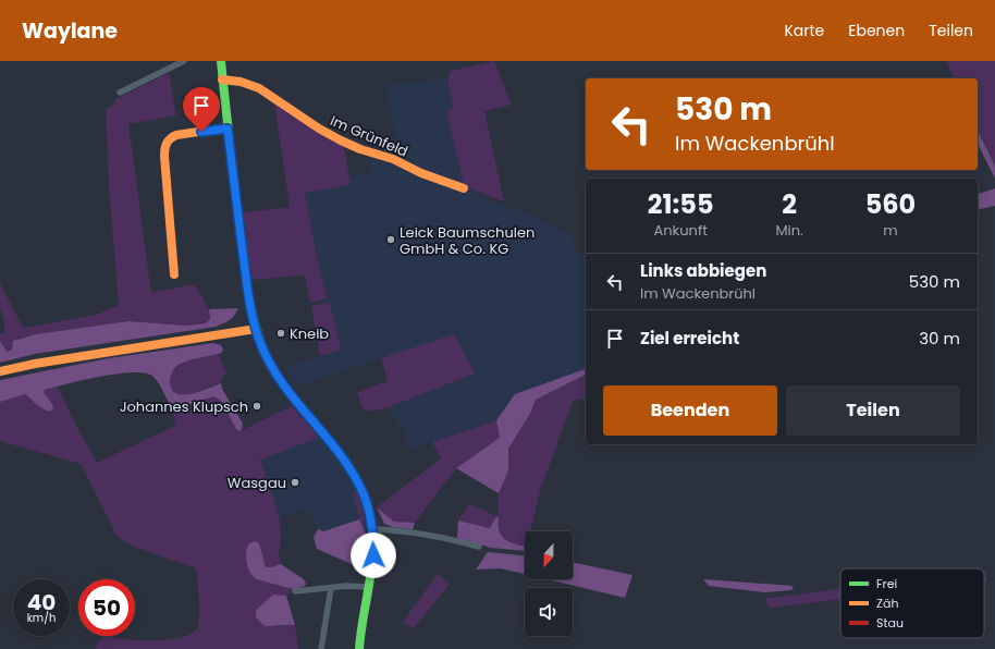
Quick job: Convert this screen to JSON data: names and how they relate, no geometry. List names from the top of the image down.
{
  "streets": {
    "main road": ["Im Grünfeld"]
  },
  "places": [
    "Leick Baumschulen GmbH & Co. KG",
    "Kneib",
    "Johannes Klupsch",
    "Wasgau"
  ],
  "legend": ["Frei", "Zäh", "Stau"],
  "north": "bottom",
  "page": {
    "header": "Waylane",
    "nav": ["Karte", "Ebenen", "Teilen"],
    "turn": ["530 m", "Im Wackenbrühl"],
    "eta": [
      "21:55",
      "Ankunft",
      "2",
      "Min.",
      "560",
      "m"
    ],
    "list": [
      {
        "name": "Links abbiegen",
        "note": "Im Wackenbrühl",
        "value": "530 m"
      },
      {
        "name": "Ziel erreicht",
        "value": "30 m"
      }
    ],
    "buttons": ["Beenden", "Teilen"],
    "speed": "40 km/h",
    "limit": "50"
  }
}
